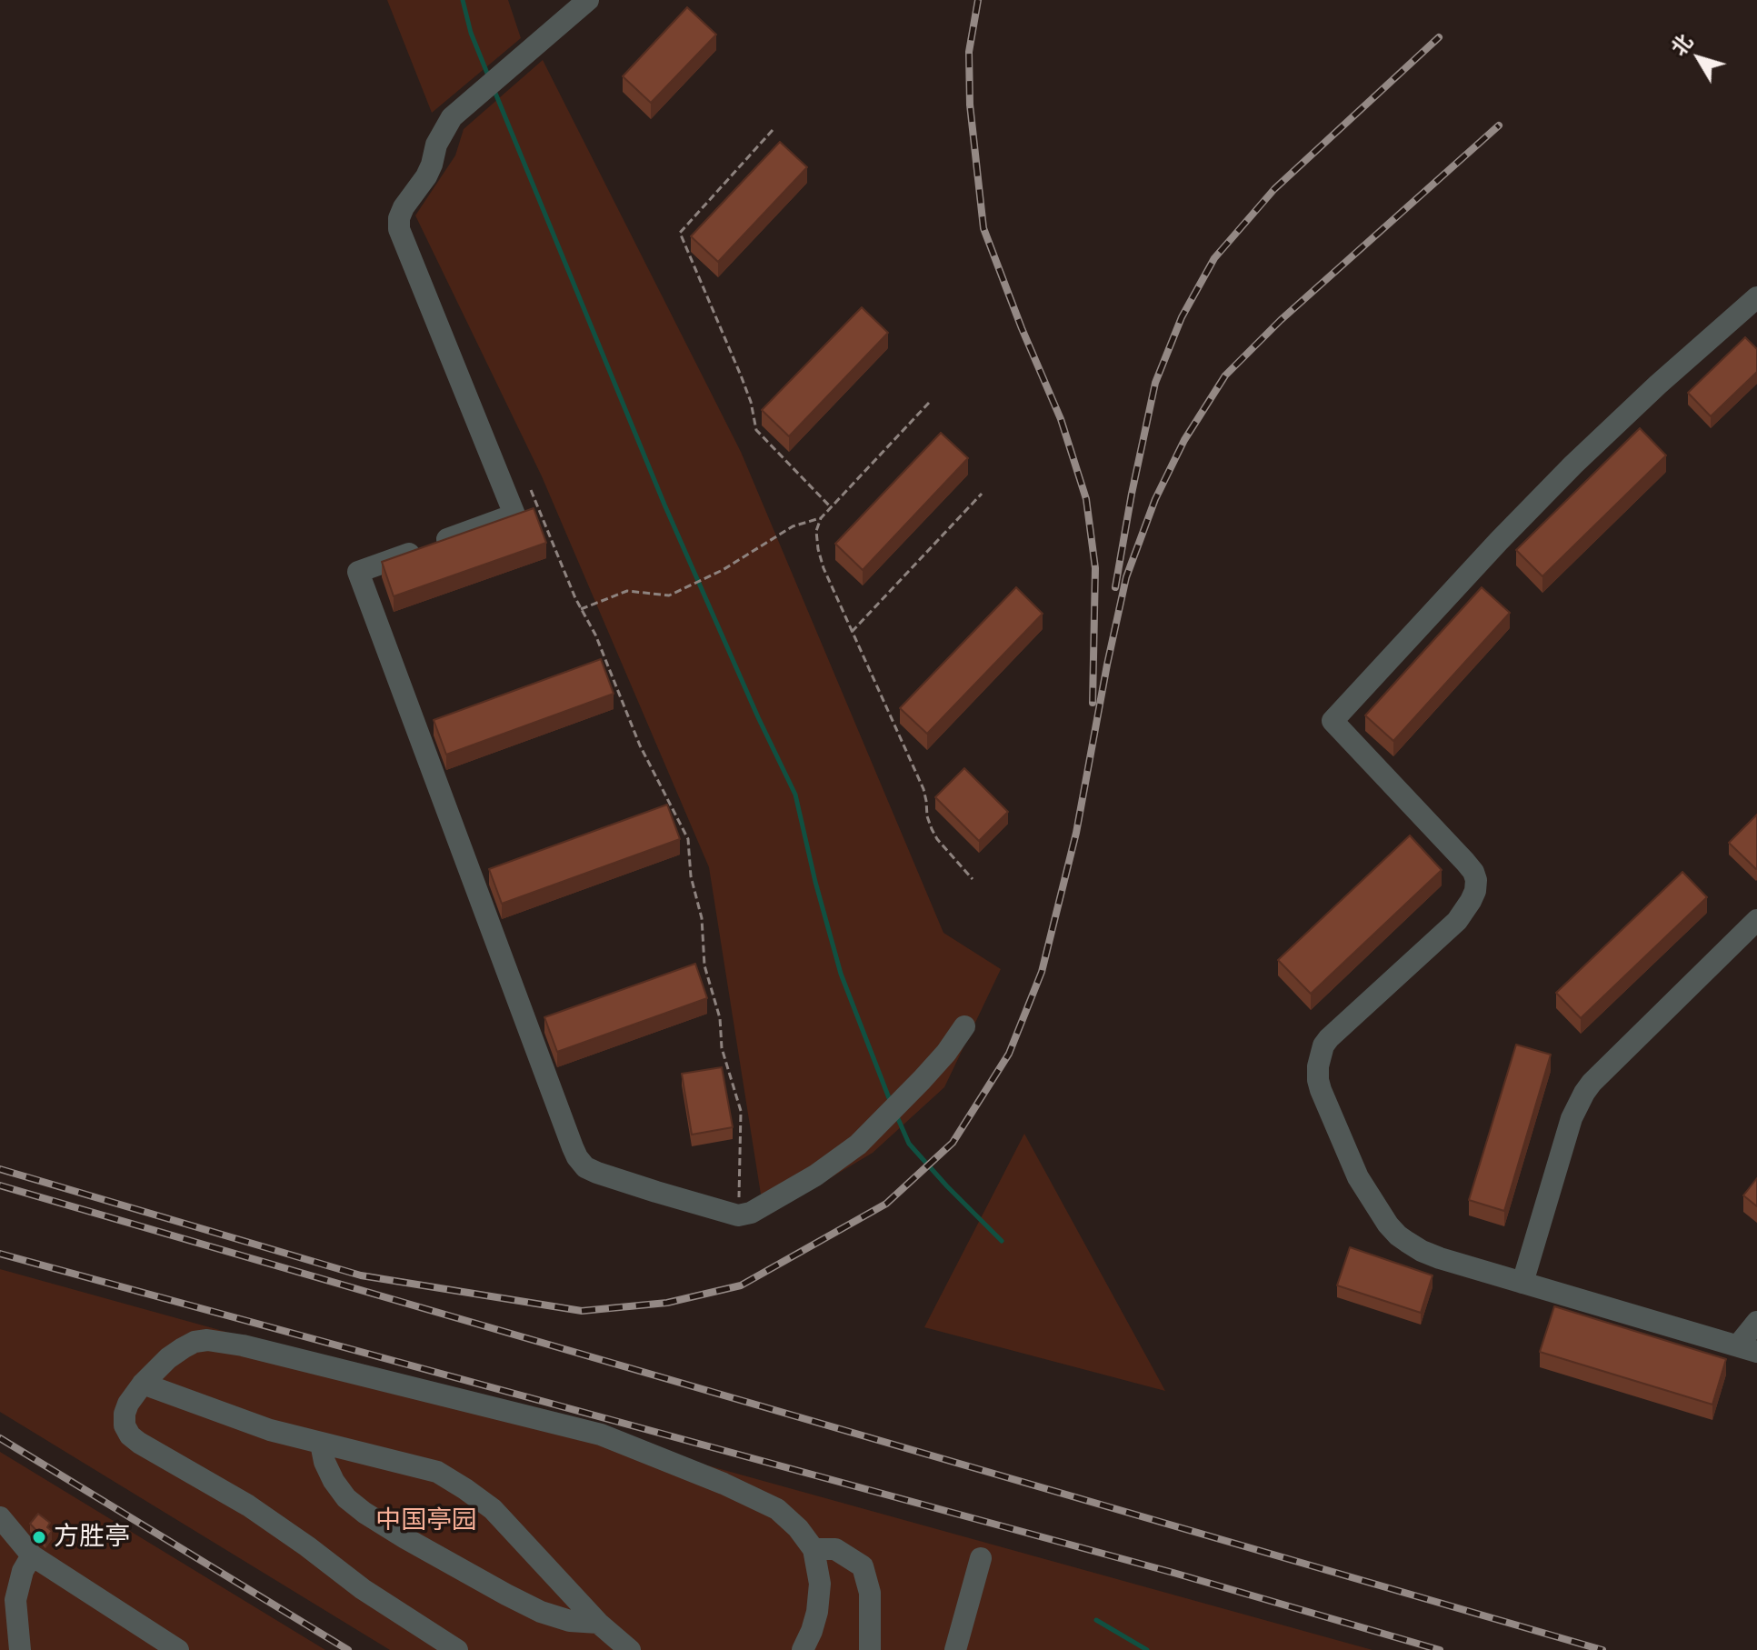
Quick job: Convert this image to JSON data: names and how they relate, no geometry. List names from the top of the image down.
{
  "parks": ["中国亭园"],
  "places": ["方胜亭"],
  "north": "top left"
}
